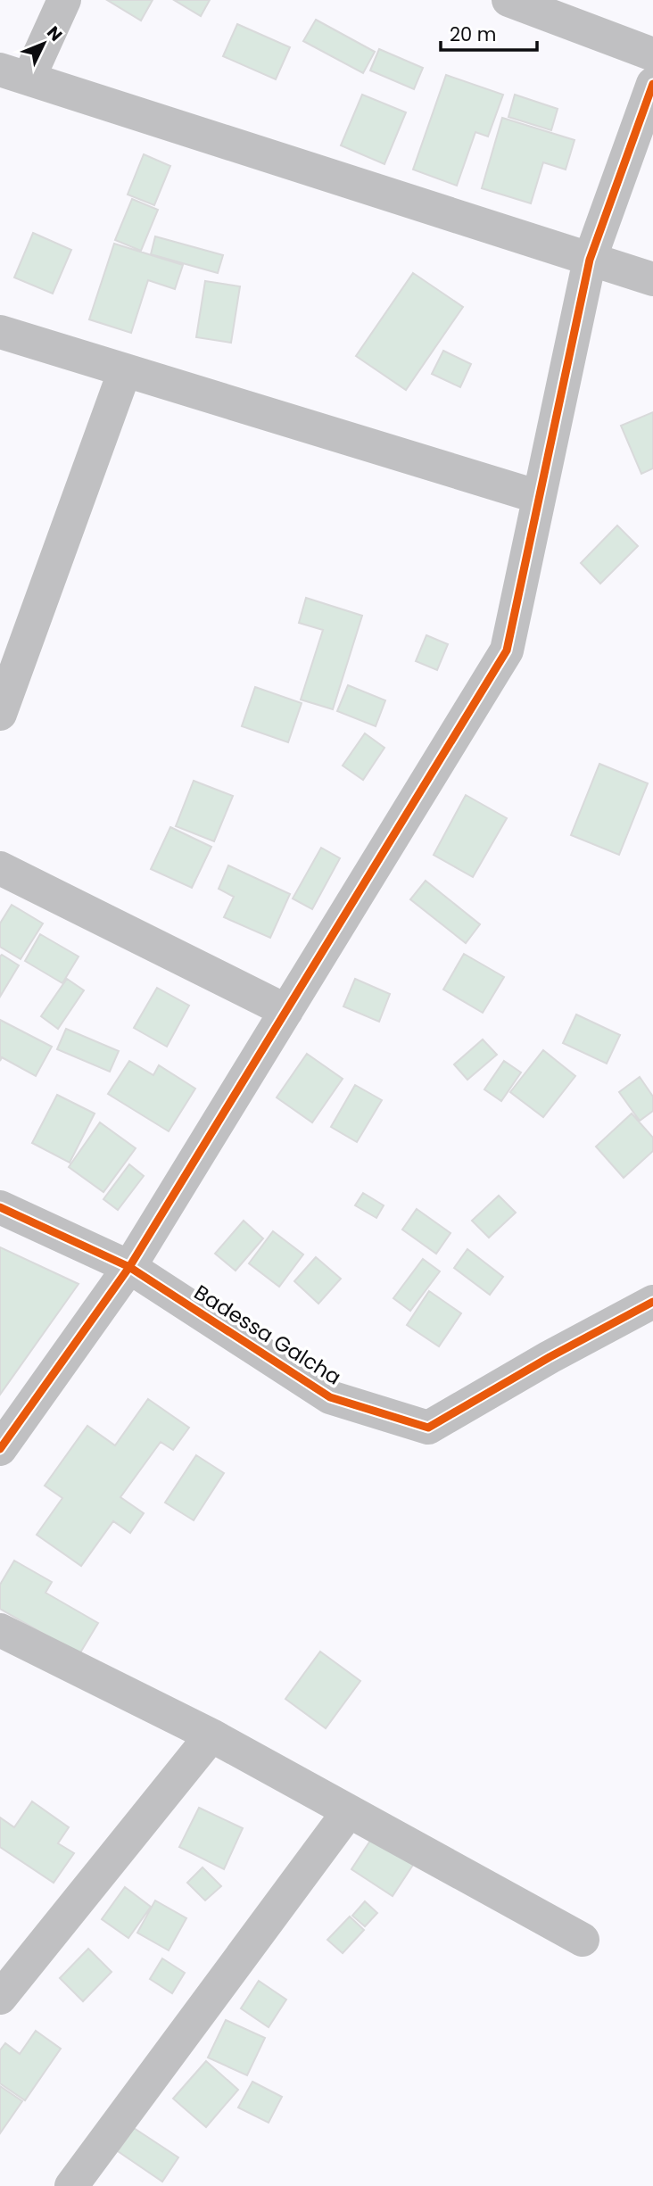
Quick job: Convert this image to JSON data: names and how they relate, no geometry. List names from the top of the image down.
{
  "streets": {
    "street": ["Badessa Galcha"]
  },
  "scale_bar": "20 m",
  "north": "top right"
}
